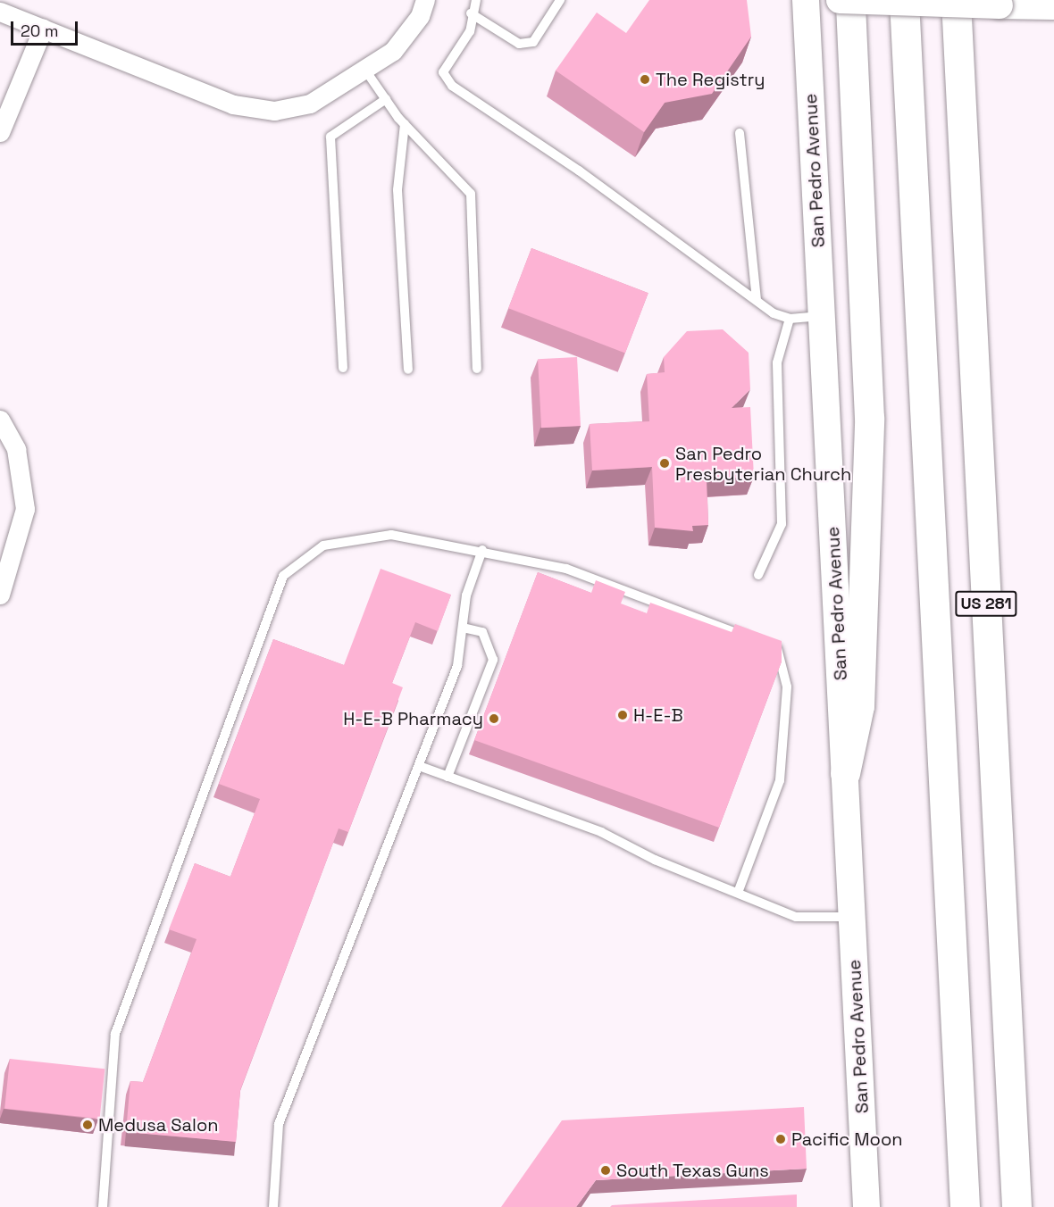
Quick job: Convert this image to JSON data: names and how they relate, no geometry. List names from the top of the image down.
{
  "streets": {
    "highway": ["US 281"],
    "main road": ["San Pedro Avenue"]
  },
  "places": [
    "The Registry",
    "San Pedro Presbyterian Church",
    "H-E-B",
    "H-E-B Pharmacy",
    "Medusa Salon",
    "Pacific Moon",
    "South Texas Guns"
  ],
  "scale_bar": "20 m"
}
